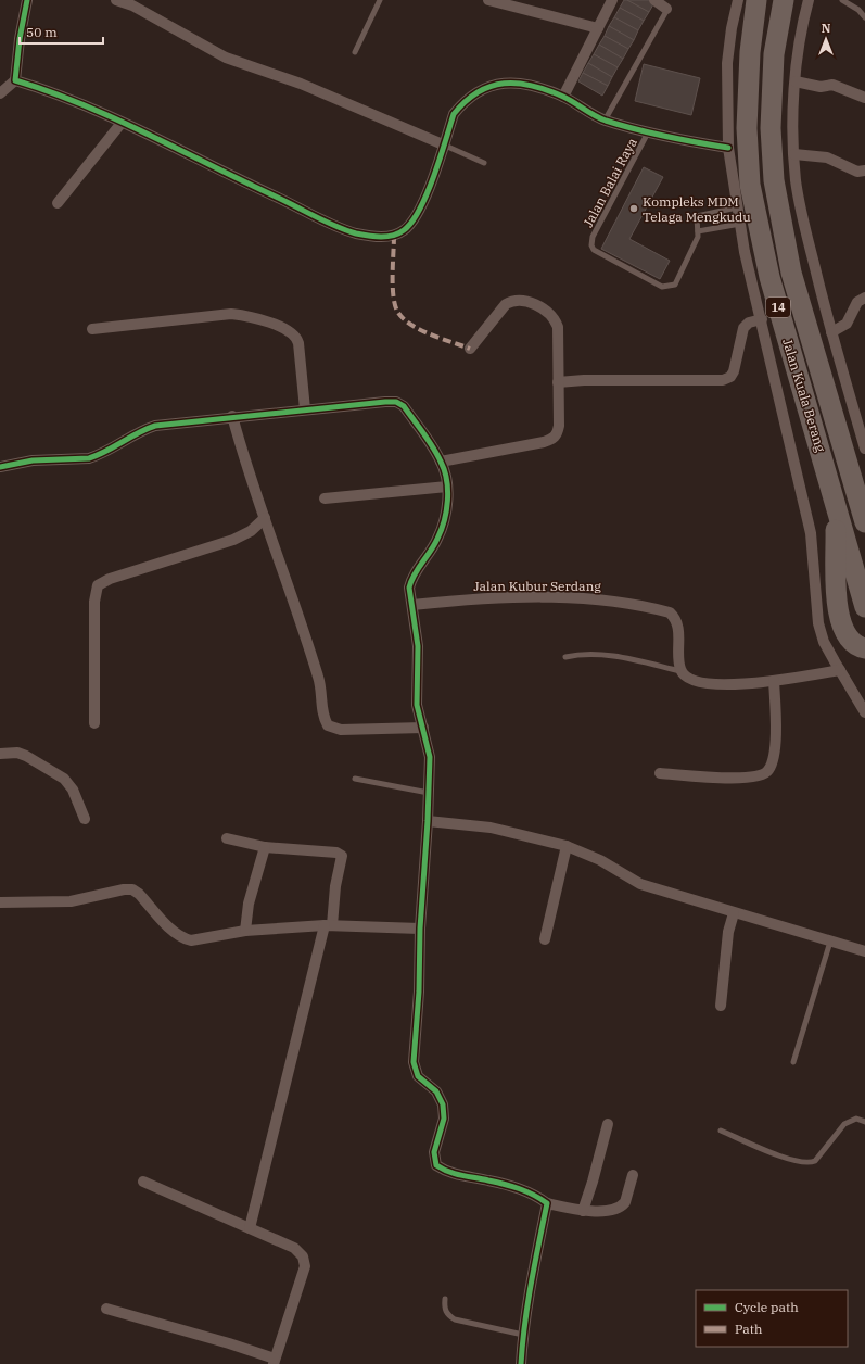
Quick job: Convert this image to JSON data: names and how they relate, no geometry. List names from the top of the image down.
{
  "streets": {
    "highway": ["14", "Jalan Kuala Berang"],
    "street": ["Jalan Kubur Serdang"],
    "lane": ["Jalan Balai Raya"]
  },
  "places": ["Kompleks MDM Telaga Mengkudu"],
  "legend": ["Cycle path", "Path"],
  "scale_bar": "50 m",
  "north": "top"
}
